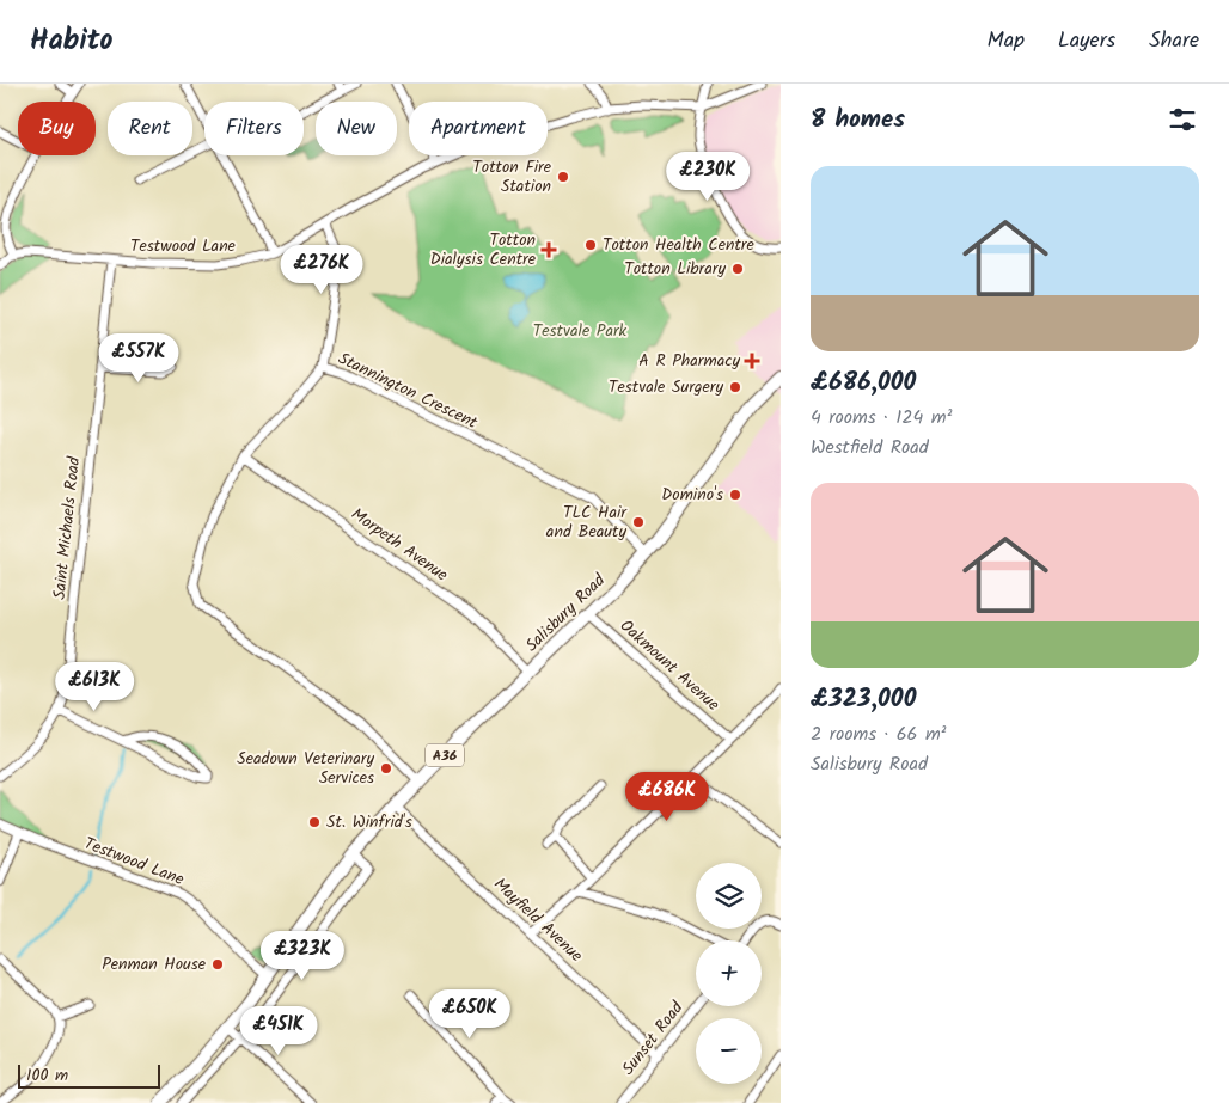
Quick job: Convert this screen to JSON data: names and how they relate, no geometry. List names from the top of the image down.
{
  "streets": {
    "main road": ["Salisbury Road", "A36"],
    "street": [
      "Testwood Lane",
      "Stannington Crescent",
      "Saint Michaels Road",
      "Morpeth Avenue",
      "Oakmount Avenue",
      "Mayfield Avenue",
      "Sunset Road"
    ]
  },
  "crossings": [
    ["Testwood Lane", "Saint Michaels Road"],
    ["Testwood Lane", "Salisbury Road"],
    ["Stannington Crescent", "Morpeth Avenue"],
    ["Stannington Crescent", "Salisbury Road"],
    ["Morpeth Avenue", "Salisbury Road"],
    ["Salisbury Road", "Oakmount Avenue"],
    ["Salisbury Road", "Mayfield Avenue"],
    ["Mayfield Avenue", "Sunset Road"]
  ],
  "parks": ["Testvale Park"],
  "places": {
    "other": [
      "Totton Fire Station",
      "Totton Health Centre",
      "Totton Library",
      "Testvale Surgery",
      "Domino's",
      "TLC Hair and Beauty",
      "Seadown Veterinary Services",
      "St. Winfrid's",
      "Penman House"
    ],
    "health": ["Totton Dialysis Centre", "A R Pharmacy"]
  },
  "scale_bar": "100 m",
  "page": {
    "header": "Habito",
    "nav": ["Map", "Layers", "Share"],
    "heading": "8 homes",
    "chip": [
      "Buy",
      "Rent",
      "Filters",
      "New",
      "Apartment"
    ],
    "price": [
      "£230K",
      "£276K",
      "£557K",
      "£613K",
      "£686K",
      "£323K",
      "£650K",
      "£451K"
    ],
    "list": [
      {
        "name": "£686,000",
        "note": "4 rooms · 124 m² · Westfield Road"
      },
      {
        "name": "£323,000",
        "note": "2 rooms · 66 m² · Salisbury Road"
      }
    ],
    "map_buttons": ["+", "−"],
    "scale": "100 m"
  }
}
